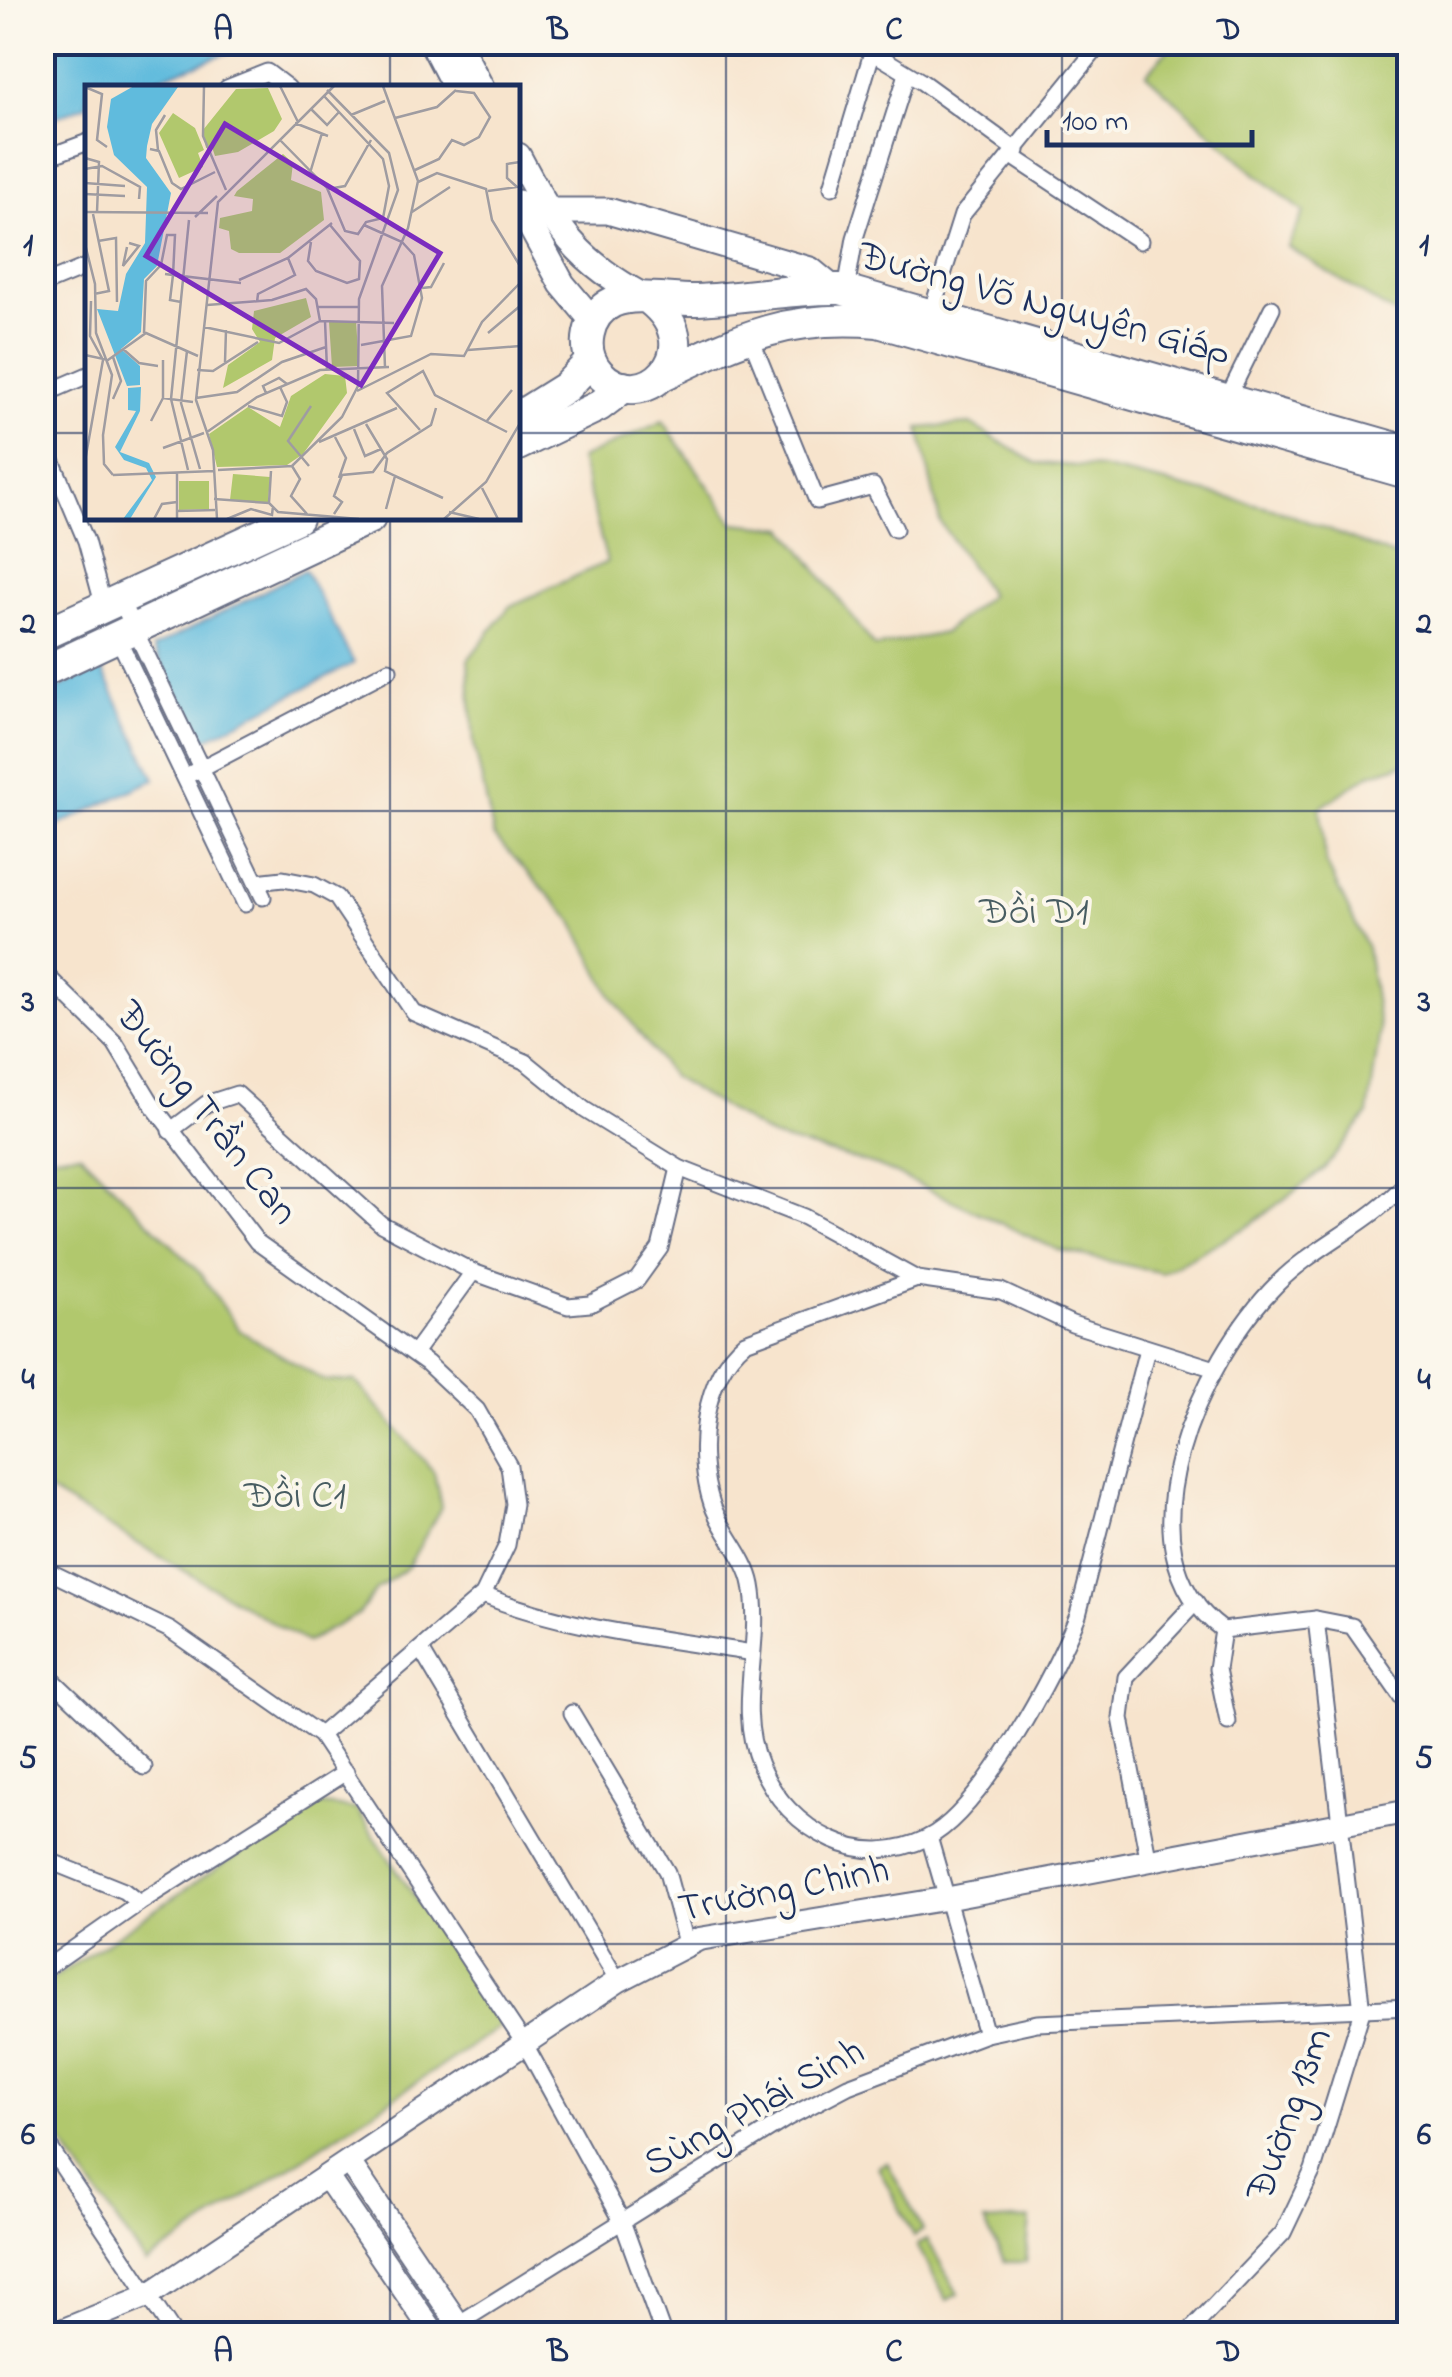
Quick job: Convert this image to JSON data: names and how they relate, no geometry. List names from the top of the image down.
{
  "streets": {
    "highway": ["Đường Võ Nguyên Giáp"],
    "street": [
      "Đường Trần Can",
      "Trường Chinh",
      "Sùng Phái Sinh",
      "Đường 13m"
    ]
  },
  "crossings": [
    ["Trường Chinh", "Đường 13m"],
    ["Sùng Phái Sinh", "Đường 13m"]
  ],
  "parks": ["Đồi D1", "Đồi C1"],
  "scale_bar": "100 m",
  "grid": {
    "columns": [
      "A",
      "B",
      "C",
      "D"
    ],
    "rows": [
      "1",
      "2",
      "3",
      "4",
      "5",
      "6"
    ]
  }
}
